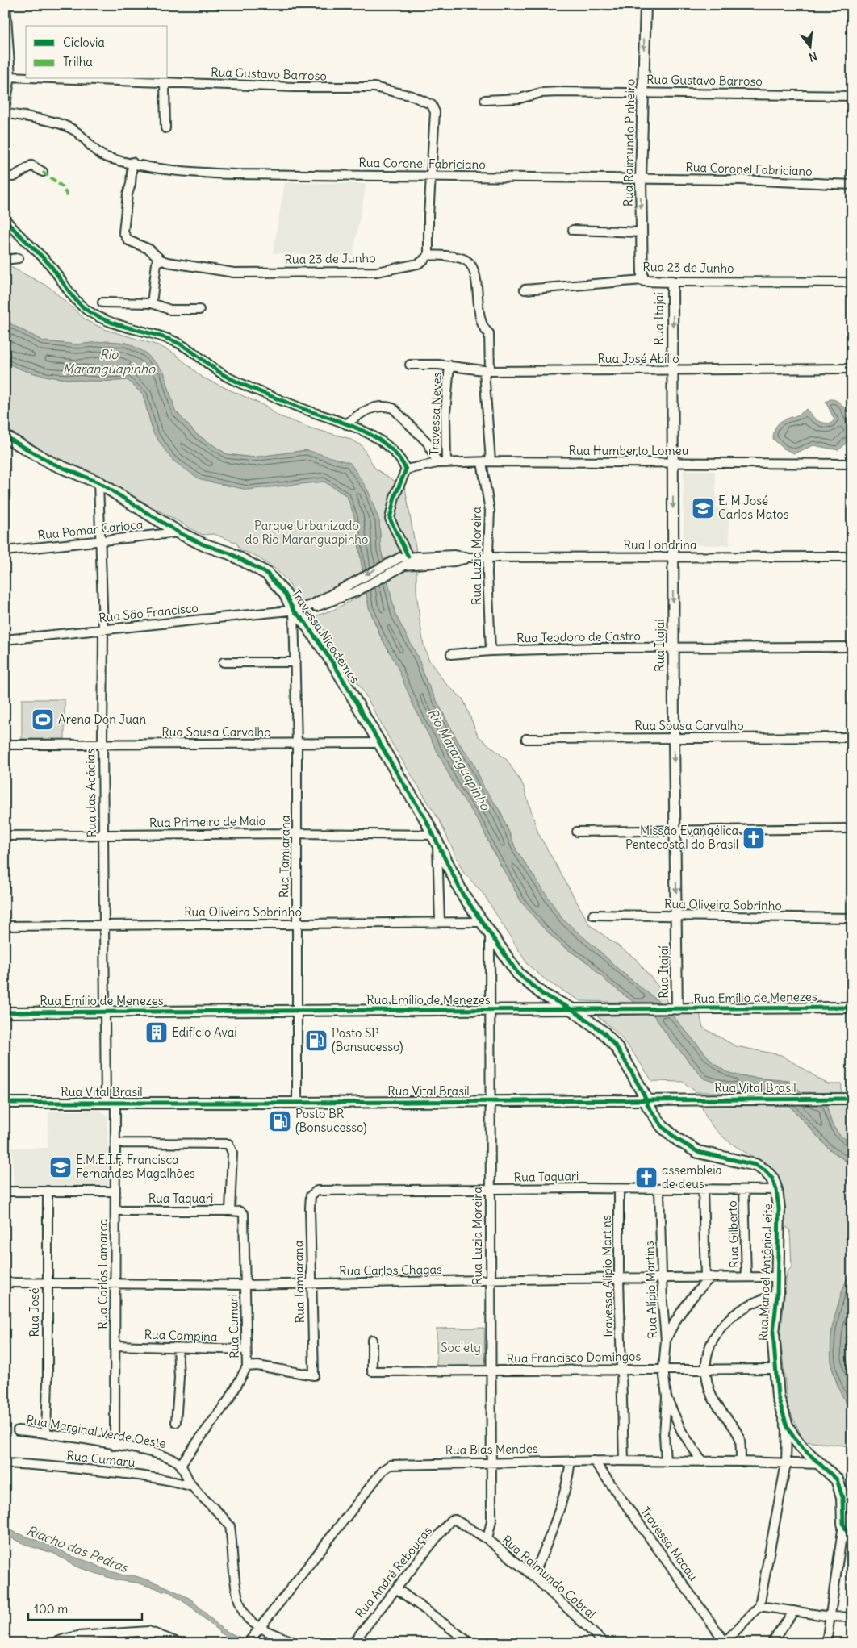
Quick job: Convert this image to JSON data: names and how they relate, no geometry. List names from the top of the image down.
{
  "streets": {
    "main road": ["Travessa Nicodemos", "Rua Manoel Antônio Leite"],
    "street": [
      "Rua Gustavo Barroso",
      "Rua Raimundo Pinheiro",
      "Rua Coronel Fabriciano",
      "Rua 23 de Junho",
      "Rua Itajaí",
      "Rua José Abílio",
      "Travessa Neves",
      "Rua Humberto Lomeu",
      "Rua Pomar Carioca",
      "Rua Londrina",
      "Rua Luzia Moreira",
      "Rua São Francisco",
      "Rua Teodoro de Castro",
      "Rua Sousa Carvalho",
      "Rua das Acácias",
      "Rua Primeiro de Maio",
      "Rua Tamiarana",
      "Rua Oliveira Sobrinho",
      "Rua Emílio de Menezes",
      "Rua Vital Brasil",
      "Rua Taquari",
      "Rua Gilberto",
      "Rua Carlos Chagas",
      "Rua Carlos Lamarca",
      "Travessa Alípio Martins",
      "Rua Alípio Martins",
      "Rua José",
      "Rua Cumari",
      "Rua Campina",
      "Rua Francisco Domingos",
      "Rua Marginal Verde Oeste",
      "Rua Bias Mendes",
      "Rua Cumarú",
      "Travessa Macau",
      "Rua André Rebouças",
      "Rua Raimundo Cabral"
    ]
  },
  "crossings": [
    ["Rua Gustavo Barroso", "Rua Raimundo Pinheiro"],
    ["Rua Gustavo Barroso", "Rua Coronel Fabriciano"],
    ["Rua Raimundo Pinheiro", "Rua Coronel Fabriciano"],
    ["Rua Raimundo Pinheiro", "Rua 23 de Junho"],
    ["Rua Coronel Fabriciano", "Rua 23 de Junho"],
    ["Rua 23 de Junho", "Rua Itajaí"],
    ["Rua Itajaí", "Rua José Abílio"],
    ["Rua Itajaí", "Rua Humberto Lomeu"],
    ["Rua Itajaí", "Rua Londrina"],
    ["Rua Itajaí", "Rua Teodoro de Castro"],
    ["Rua Itajaí", "Rua Sousa Carvalho"],
    ["Rua Itajaí", "Rua Oliveira Sobrinho"],
    ["Rua Itajaí", "Rua Emílio de Menezes"],
    ["Rua José Abílio", "Travessa Neves"],
    ["Travessa Neves", "Rua Humberto Lomeu"],
    ["Rua Humberto Lomeu", "Rua Luzia Moreira"],
    ["Rua Pomar Carioca", "Travessa Nicodemos"],
    ["Rua Pomar Carioca", "Rua das Acácias"],
    ["Rua Londrina", "Rua Luzia Moreira"],
    ["Rua Luzia Moreira", "Travessa Nicodemos"],
    ["Rua Luzia Moreira", "Rua Teodoro de Castro"],
    ["Rua Luzia Moreira", "Rua Emílio de Menezes"],
    ["Rua Luzia Moreira", "Rua Vital Brasil"],
    ["Rua Luzia Moreira", "Rua Taquari"],
    ["Rua Luzia Moreira", "Rua Carlos Chagas"],
    ["Rua Luzia Moreira", "Rua Francisco Domingos"],
    ["Rua Luzia Moreira", "Rua Bias Mendes"],
    ["Rua Luzia Moreira", "Rua Raimundo Cabral"],
    ["Rua São Francisco", "Travessa Nicodemos"],
    ["Rua São Francisco", "Rua das Acácias"],
    ["Rua São Francisco", "Rua Tamiarana"],
    ["Travessa Nicodemos", "Rua Sousa Carvalho"],
    ["Travessa Nicodemos", "Rua das Acácias"],
    ["Travessa Nicodemos", "Rua Primeiro de Maio"],
    ["Travessa Nicodemos", "Rua Tamiarana"],
    ["Travessa Nicodemos", "Rua Oliveira Sobrinho"],
    ["Travessa Nicodemos", "Rua Emílio de Menezes"],
    ["Travessa Nicodemos", "Rua Vital Brasil"],
    ["Travessa Nicodemos", "Rua Taquari"],
    ["Travessa Nicodemos", "Rua Manoel Antônio Leite"],
    ["Rua Sousa Carvalho", "Rua das Acácias"],
    ["Rua Sousa Carvalho", "Rua Tamiarana"],
    ["Rua das Acácias", "Rua Primeiro de Maio"],
    ["Rua das Acácias", "Rua Oliveira Sobrinho"],
    ["Rua das Acácias", "Rua Emílio de Menezes"],
    ["Rua das Acácias", "Rua Vital Brasil"],
    ["Rua das Acácias", "Rua Carlos Lamarca"],
    ["Rua Primeiro de Maio", "Rua Tamiarana"],
    ["Rua Tamiarana", "Rua Oliveira Sobrinho"],
    ["Rua Tamiarana", "Rua Emílio de Menezes"],
    ["Rua Tamiarana", "Rua Vital Brasil"],
    ["Rua Tamiarana", "Rua Taquari"],
    ["Rua Tamiarana", "Rua Carlos Chagas"],
    ["Rua Tamiarana", "Rua Cumari"],
    ["Rua Vital Brasil", "Rua Carlos Lamarca"],
    ["Rua Taquari", "Rua Gilberto"],
    ["Rua Taquari", "Rua Manoel Antônio Leite"],
    ["Rua Taquari", "Rua Carlos Lamarca"],
    ["Rua Taquari", "Travessa Alípio Martins"],
    ["Rua Taquari", "Rua Alípio Martins"],
    ["Rua Taquari", "Rua Cumari"],
    ["Rua Gilberto", "Rua Carlos Chagas"],
    ["Rua Carlos Chagas", "Rua Manoel Antônio Leite"],
    ["Rua Carlos Chagas", "Rua Carlos Lamarca"],
    ["Rua Carlos Chagas", "Travessa Alípio Martins"],
    ["Rua Carlos Chagas", "Rua Alípio Martins"],
    ["Rua Carlos Chagas", "Rua José"],
    ["Rua Carlos Chagas", "Rua Cumari"],
    ["Rua Manoel Antônio Leite", "Rua Francisco Domingos"],
    ["Rua Manoel Antônio Leite", "Rua Bias Mendes"],
    ["Rua Carlos Lamarca", "Rua Campina"],
    ["Rua Carlos Lamarca", "Rua Marginal Verde Oeste"],
    ["Travessa Alípio Martins", "Rua Francisco Domingos"],
    ["Travessa Alípio Martins", "Rua Bias Mendes"],
    ["Rua Alípio Martins", "Rua Francisco Domingos"],
    ["Rua Alípio Martins", "Rua Bias Mendes"],
    ["Rua José", "Rua Marginal Verde Oeste"],
    ["Rua Cumari", "Rua Campina"],
    ["Rua Cumari", "Rua Marginal Verde Oeste"],
    ["Rua Bias Mendes", "Travessa Macau"],
    ["Rua André Rebouças", "Rua Raimundo Cabral"]
  ],
  "one_way": ["Rua Raimundo Pinheiro", "Rua Itajaí"],
  "water": ["Rio Maranguapinho", "Riacho das Pedras"],
  "parks": ["Parque Urbanizado do Rio Maranguapinho", "Society"],
  "places": {
    "school or university": ["E. M José Carlos Matos", "E.M.E.I.F. Francisca Fernandes Magalhães"],
    "sports": ["Arena Don Juan"],
    "church": ["Missão Evangélica Pentecostal do Brasil", "assembleia de deus"],
    "building": ["Edifício Avai"],
    "fuel station": ["Posto SP (Bonsucesso)", "Posto BR (Bonsucesso)"]
  },
  "legend": ["Ciclovia", "Trilha"],
  "scale_bar": "100 m",
  "north": "bottom"
}
